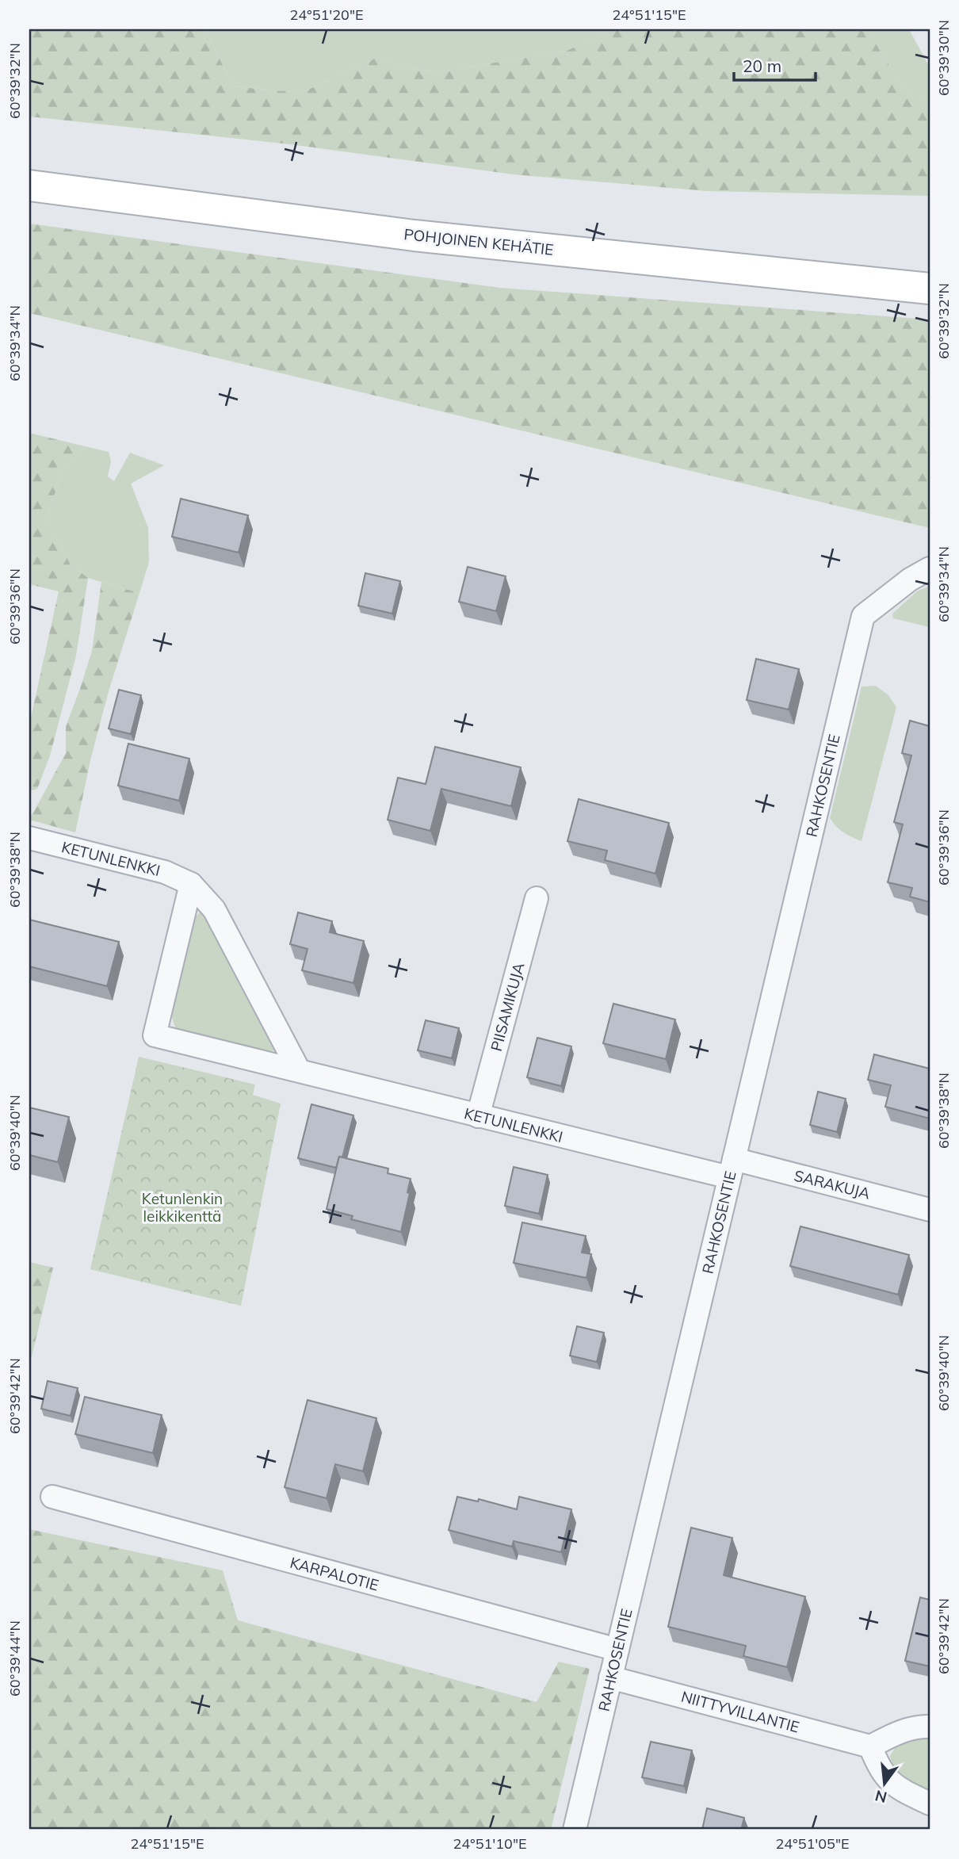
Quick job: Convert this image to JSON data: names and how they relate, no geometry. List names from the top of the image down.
{
  "streets": {
    "main road": ["POHJOINEN KEHÄTIE"],
    "street": [
      "RAHKOSENTIE",
      "KETUNLENKKI",
      "PIISAMIKUJA",
      "SARAKUJA",
      "KARPALOTIE",
      "NIITTYVILLANTIE"
    ]
  },
  "crossings": [
    ["RAHKOSENTIE", "KETUNLENKKI"],
    ["RAHKOSENTIE", "SARAKUJA"],
    ["RAHKOSENTIE", "KARPALOTIE"],
    ["RAHKOSENTIE", "NIITTYVILLANTIE"],
    ["KETUNLENKKI", "PIISAMIKUJA"],
    ["KETUNLENKKI", "SARAKUJA"]
  ],
  "parks": ["Ketunlenkin leikkikenttä"],
  "scale_bar": "20 m",
  "north": "bottom",
  "coordinates": [
    "24°51'20\"E",
    "24°51'15\"E",
    "60°39'30\"N",
    "60°39'32\"N",
    "60°39'34\"N",
    "60°39'36\"N",
    "60°39'38\"N",
    "60°39'40\"N",
    "60°39'42\"N",
    "60°39'44\"N",
    "24°51'10\"E",
    "24°51'05\"E"
  ]
}
